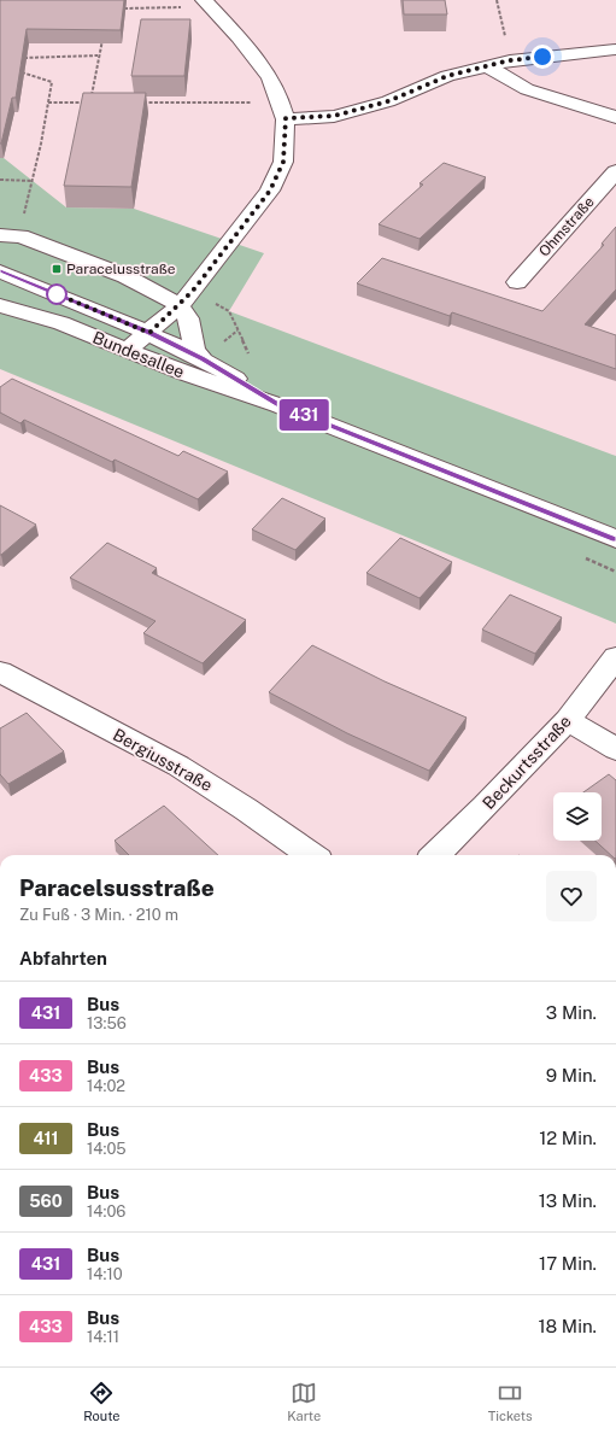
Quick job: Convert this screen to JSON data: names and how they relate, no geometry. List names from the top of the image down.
{
  "streets": {
    "street": [
      "Ohmstraße",
      "Bundesallee",
      "Bergiusstraße",
      "Beckurtsstraße"
    ]
  },
  "places": {
    "transit": ["Paracelusstraße"]
  },
  "lines": ["bus line 431"],
  "page": {
    "on_map": "431",
    "heading": [
      ["Paracelsusstraße", "Zu Fuß · 3 Min. · 210 m"],
      "Abfahrten"
    ],
    "list": [
      {
        "mark": "431",
        "name": "Bus",
        "note": "13:56",
        "value": "3 Min."
      },
      {
        "mark": "433",
        "name": "Bus",
        "note": "14:02",
        "value": "9 Min."
      },
      {
        "mark": "411",
        "name": "Bus",
        "note": "14:05",
        "value": "12 Min."
      },
      {
        "mark": "560",
        "name": "Bus",
        "note": "14:06",
        "value": "13 Min."
      },
      {
        "mark": "431",
        "name": "Bus",
        "note": "14:10",
        "value": "17 Min."
      },
      {
        "mark": "433",
        "name": "Bus",
        "note": "14:11",
        "value": "18 Min."
      }
    ],
    "tabs": ["Route", "Karte", "Tickets"]
  }
}
